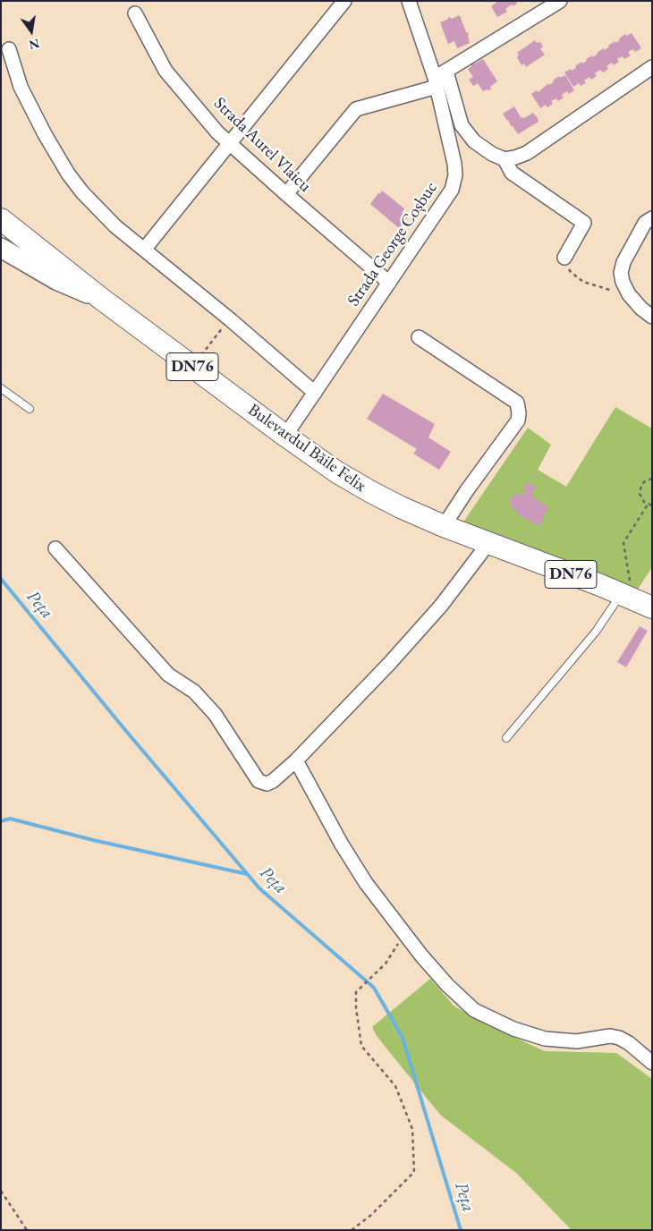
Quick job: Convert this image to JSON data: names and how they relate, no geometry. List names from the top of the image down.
{
  "streets": {
    "main road": ["DN76", "Bulevardul Băile Felix"],
    "street": ["Strada Aurel Vlaicu", "Strada George Coșbuc"]
  },
  "crossings": [
    ["Strada Aurel Vlaicu", "Strada George Coșbuc"],
    ["Strada George Coșbuc", "Bulevardul Băile Felix"]
  ],
  "water": ["Peța"],
  "north": "bottom"
}
